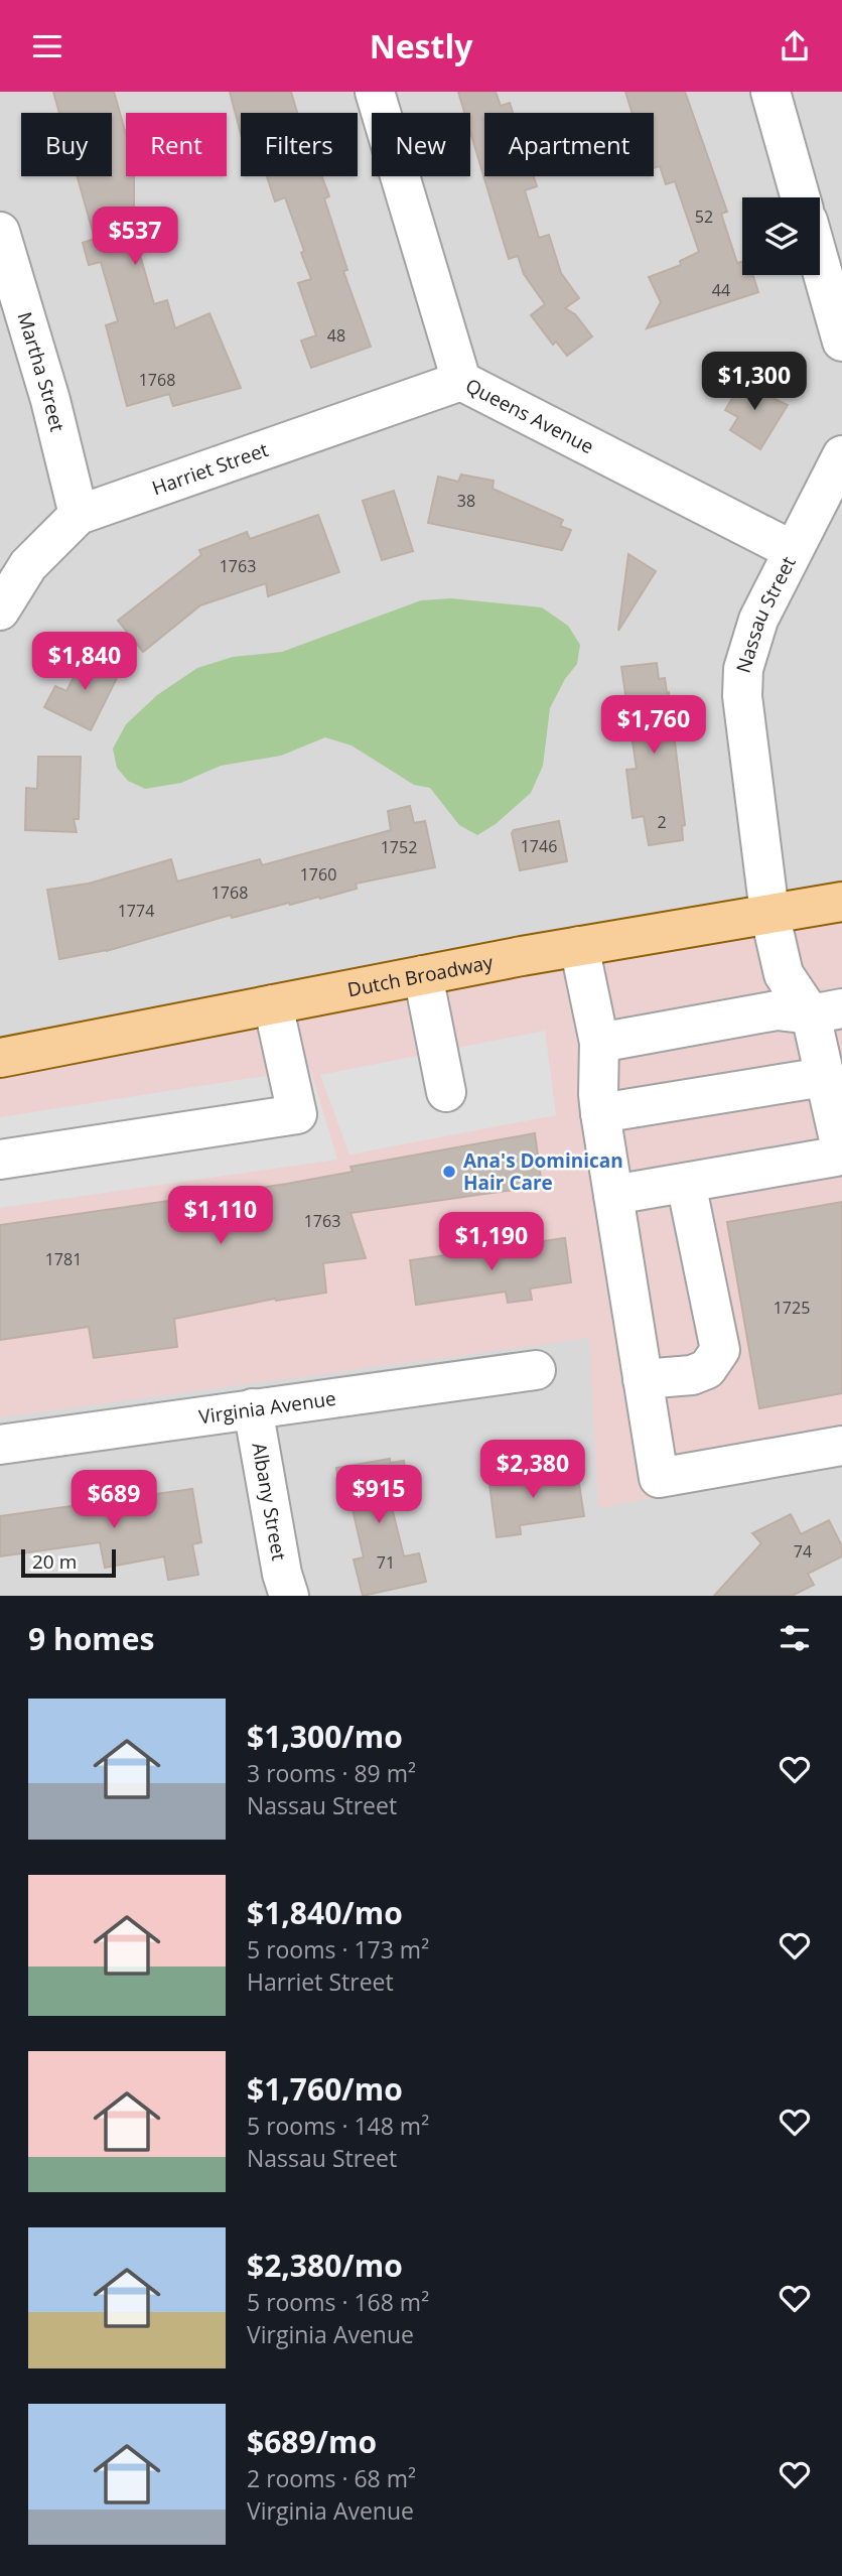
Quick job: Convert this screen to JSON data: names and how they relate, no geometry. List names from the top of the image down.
{
  "streets": {
    "main road": ["Dutch Broadway"],
    "street": [
      "Martha Street",
      "Queens Avenue",
      "Harriet Street",
      "Nassau Street",
      "Virginia Avenue",
      "Albany Street"
    ]
  },
  "crossings": [
    ["Martha Street", "Harriet Street"],
    ["Queens Avenue", "Harriet Street"],
    ["Queens Avenue", "Nassau Street"],
    ["Nassau Street", "Dutch Broadway"],
    ["Virginia Avenue", "Albany Street"]
  ],
  "places": ["Ana's Dominican Hair Care"],
  "house_numbers": [
    "52",
    "44",
    "48",
    "1768",
    "38",
    "1763",
    "2",
    "1746",
    "1752",
    "1760",
    "1768",
    "1774",
    "1763",
    "1781",
    "1725",
    "74",
    "71"
  ],
  "scale_bar": "20 m",
  "page": {
    "header": "Nestly",
    "chip": [
      "Buy",
      "Rent",
      "Filters",
      "New",
      "Apartment"
    ],
    "price": [
      "$537",
      "$1,300",
      "$1,840",
      "$1,760",
      "$1,110",
      "$1,190",
      "$2,380",
      "$915",
      "$689"
    ],
    "scale": "20 m",
    "heading": "9 homes",
    "list": [
      {
        "name": "$1,300/mo",
        "note": "3 rooms · 89 m² · Nassau Street"
      },
      {
        "name": "$1,840/mo",
        "note": "5 rooms · 173 m² · Harriet Street"
      },
      {
        "name": "$1,760/mo",
        "note": "5 rooms · 148 m² · Nassau Street"
      },
      {
        "name": "$2,380/mo",
        "note": "5 rooms · 168 m² · Virginia Avenue"
      },
      {
        "name": "$689/mo",
        "note": "2 rooms · 68 m² · Virginia Avenue"
      }
    ]
  }
}
